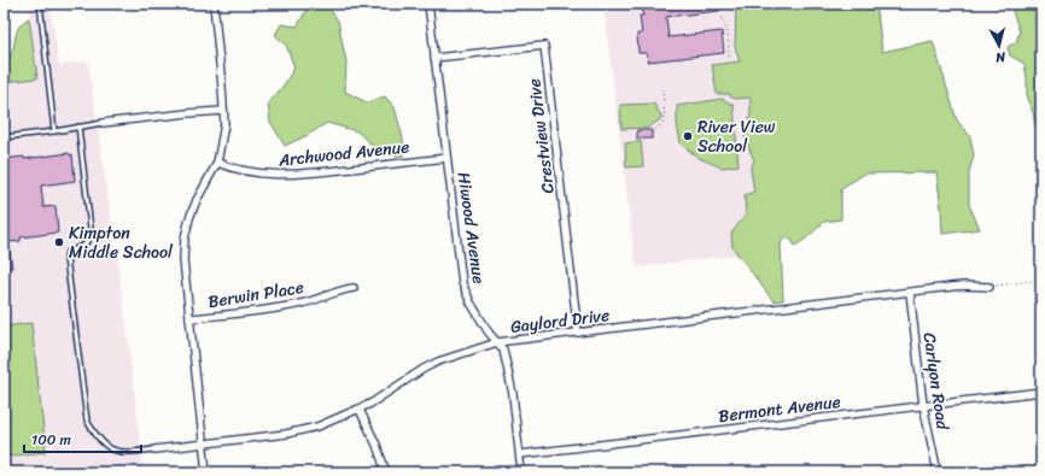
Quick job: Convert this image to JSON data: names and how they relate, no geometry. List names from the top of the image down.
{
  "streets": {
    "street": [
      "Crestview Drive",
      "Archwood Avenue",
      "Hiwood Avenue",
      "Berwin Place",
      "Gaylord Drive",
      "Carlyon Road",
      "Bermont Avenue"
    ]
  },
  "crossings": [
    ["Crestview Drive", "Hiwood Avenue"],
    ["Crestview Drive", "Gaylord Drive"],
    ["Archwood Avenue", "Hiwood Avenue"],
    ["Hiwood Avenue", "Gaylord Drive"],
    ["Hiwood Avenue", "Bermont Avenue"],
    ["Gaylord Drive", "Carlyon Road"],
    ["Carlyon Road", "Bermont Avenue"]
  ],
  "places": ["River View School", "Kimpton Middle School"],
  "scale_bar": "100 m",
  "north": "bottom"
}
